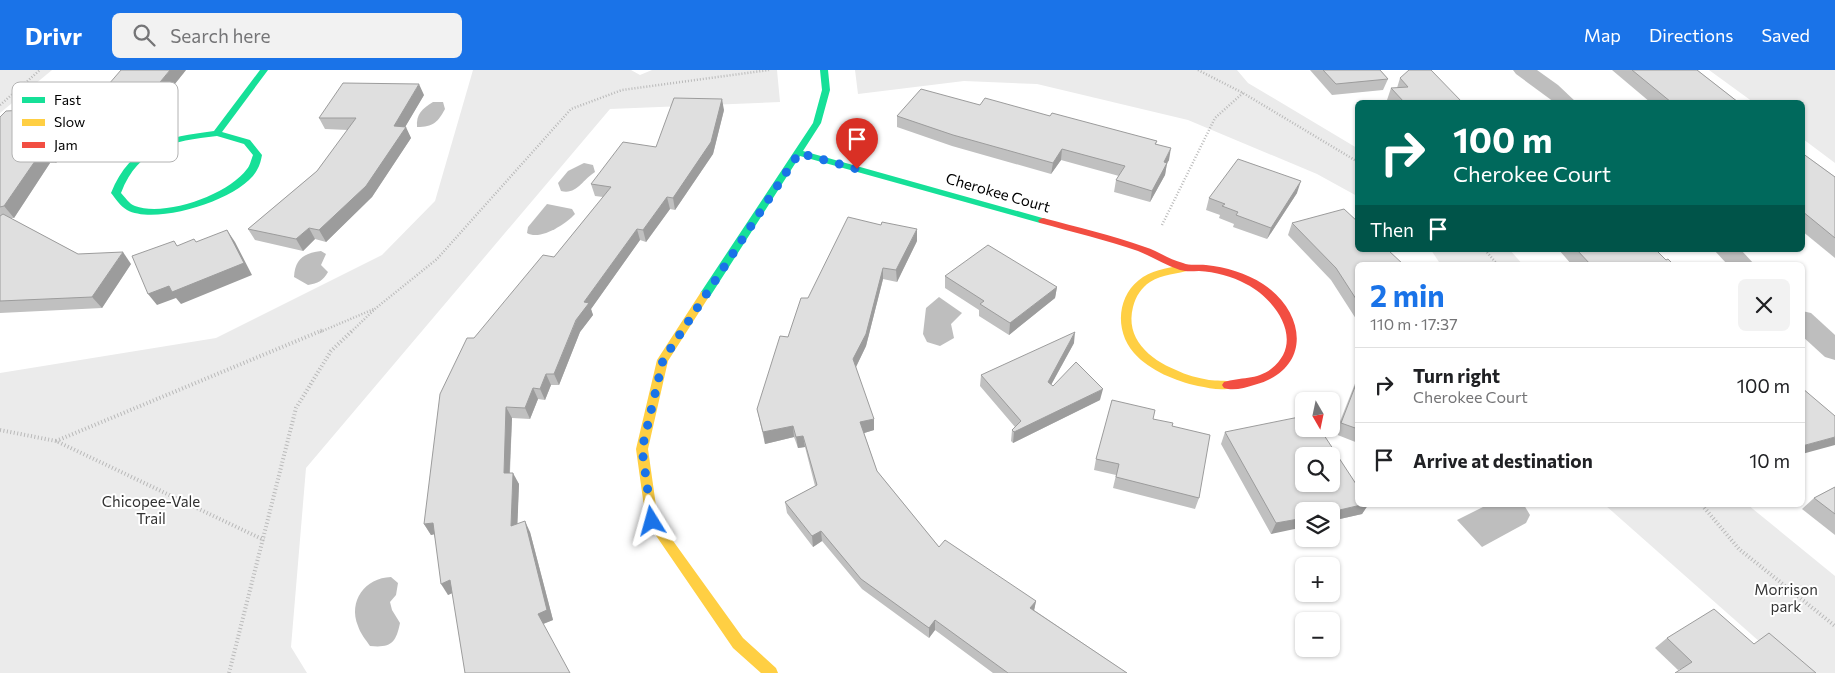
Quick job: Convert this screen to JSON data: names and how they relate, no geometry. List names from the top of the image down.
{
  "streets": {
    "street": ["Cherokee Court"]
  },
  "parks": ["Chicopee-Vale Trail", "Morrison park"],
  "legend": ["Fast", "Slow", "Jam"],
  "north": "bottom",
  "page": {
    "header": "Drivr",
    "search": "Search here",
    "nav": ["Map", "Directions", "Saved"],
    "turn": ["100 m", "Cherokee Court"],
    "then": "Then",
    "heading": ["2 min", "110 m · 17:37"],
    "list": [
      {
        "name": "Turn right",
        "note": "Cherokee Court",
        "value": "100 m"
      },
      {
        "name": "Arrive at destination",
        "value": "10 m"
      }
    ],
    "map_buttons": ["+", "−"]
  }
}
